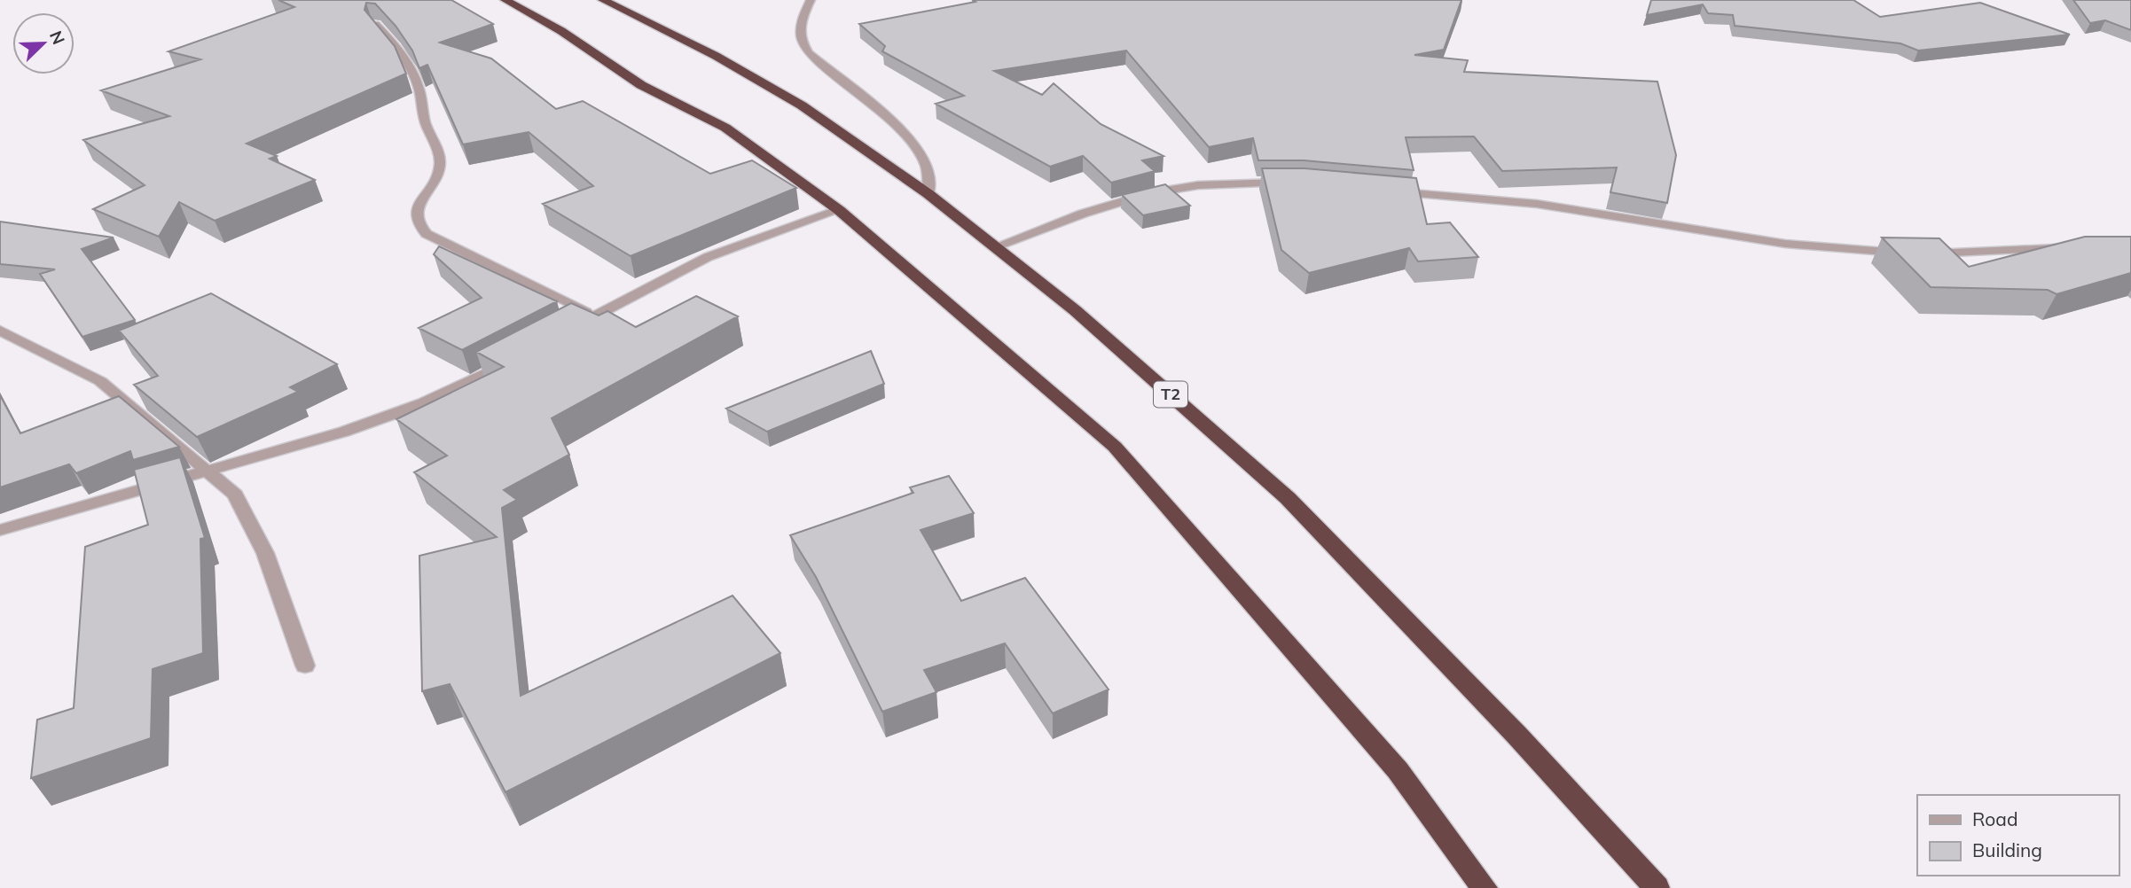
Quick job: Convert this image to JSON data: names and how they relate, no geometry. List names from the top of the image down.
{
  "streets": {
    "highway": ["T2"]
  },
  "legend": ["Road", "Building"],
  "north": "top right"
}
